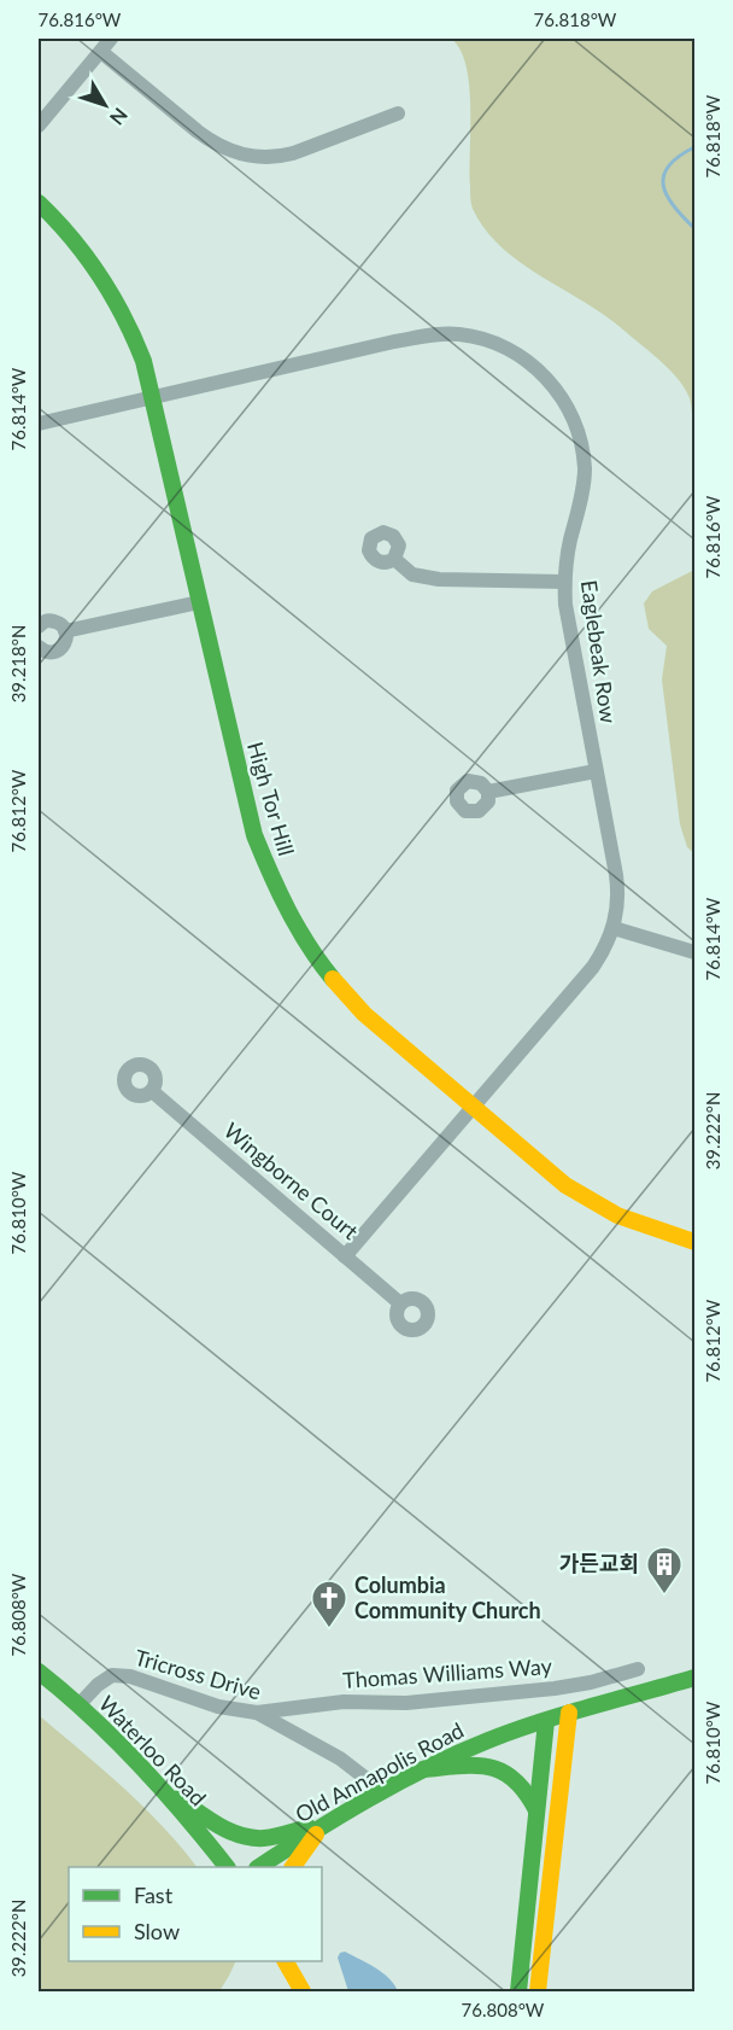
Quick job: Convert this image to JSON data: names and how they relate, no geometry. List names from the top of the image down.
{
  "streets": {
    "main road": ["High Tor Hill", "Waterloo Road", "Old Annapolis Road"],
    "street": [
      "Eaglebeak Row",
      "Wingborne Court",
      "Thomas Williams Way",
      "Tricross Drive"
    ]
  },
  "crossings": [
    ["Eaglebeak Row", "High Tor Hill"],
    ["Eaglebeak Row", "Wingborne Court"],
    ["Thomas Williams Way", "Tricross Drive"],
    ["Tricross Drive", "Waterloo Road"],
    ["Tricross Drive", "Old Annapolis Road"]
  ],
  "places": {
    "building": ["가든교회"],
    "church": ["Columbia Community Church"]
  },
  "legend": ["Fast", "Slow"],
  "north": "bottom right",
  "coordinates": [
    "76.816°W",
    "76.818°W",
    "76.814°W",
    "39.218°N",
    "76.812°W",
    "39.222°N",
    "76.810°W",
    "76.808°W"
  ]
}
